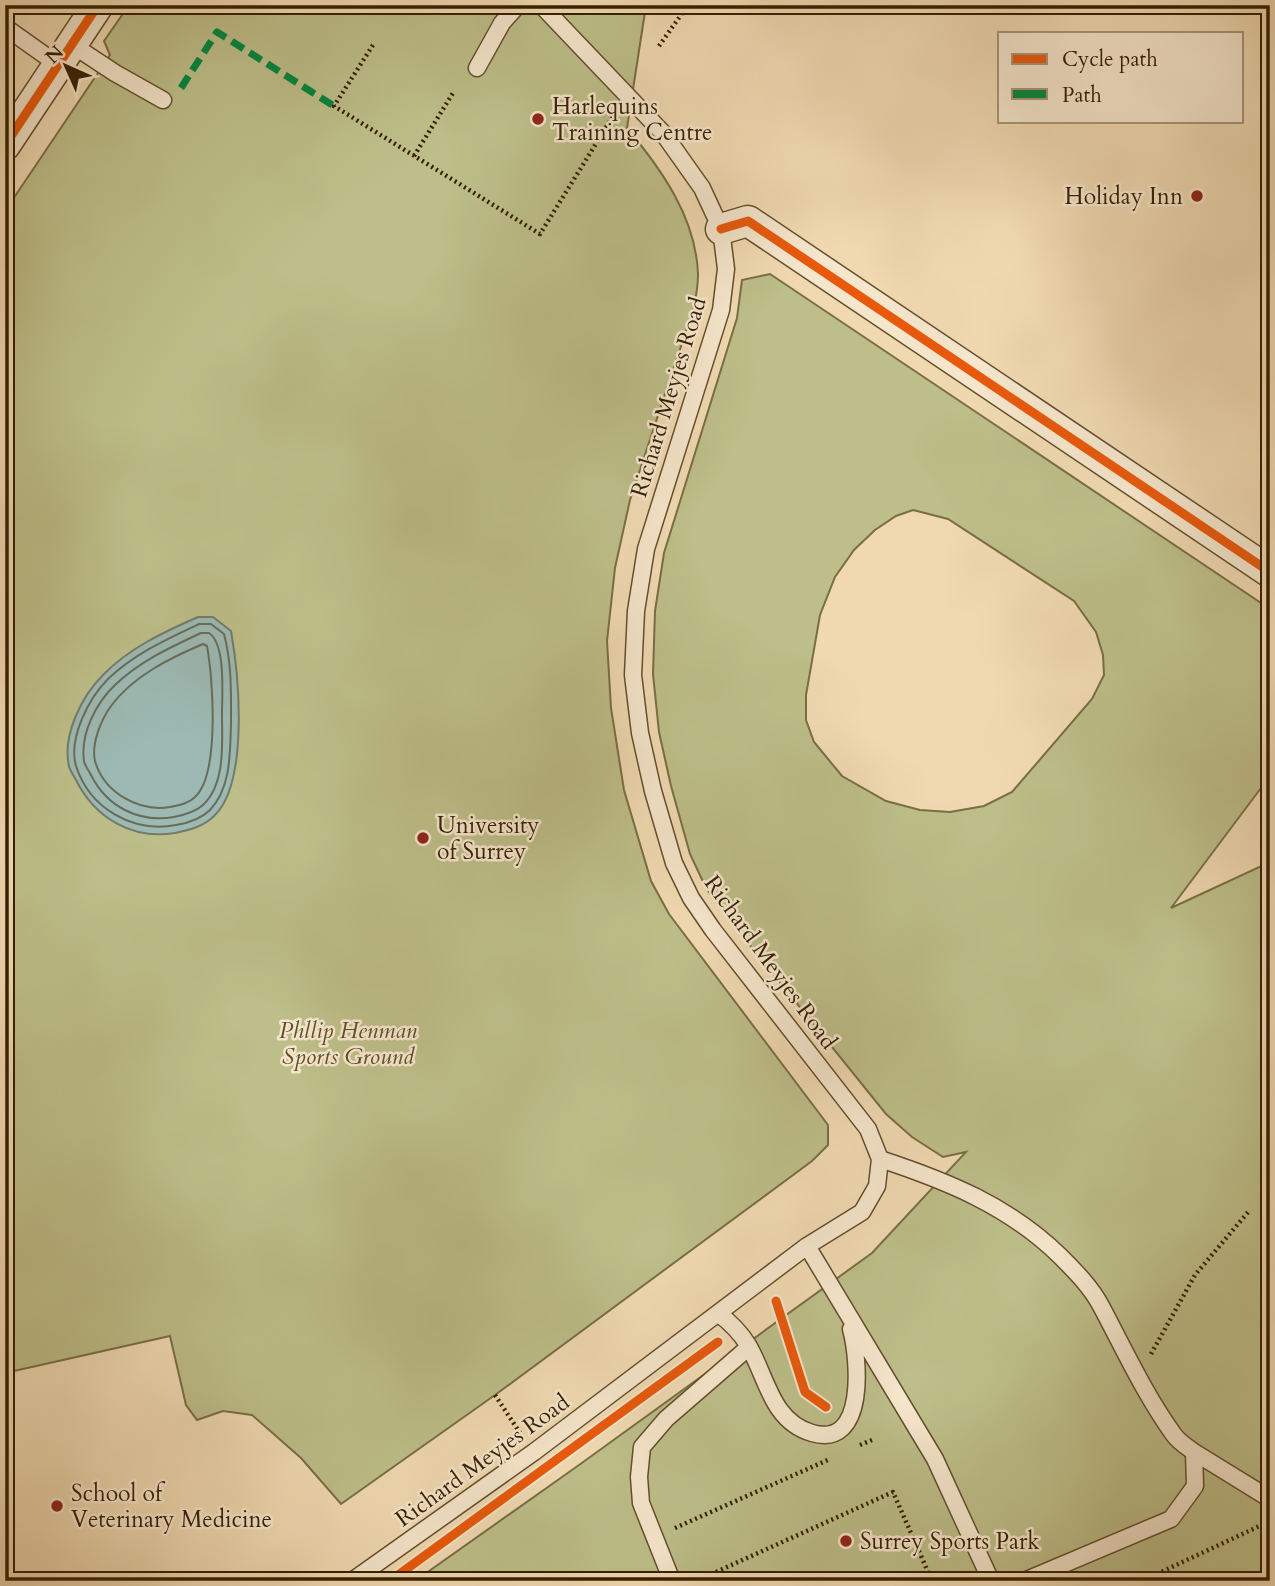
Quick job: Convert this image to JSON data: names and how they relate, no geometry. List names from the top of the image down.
{
  "streets": {
    "lane": ["Richard Meyjes Road"]
  },
  "parks": ["Phllip Henman Sports Ground"],
  "places": [
    "Harlequins Training Centre",
    "Holiday Inn",
    "University of Surrey",
    "School of Veterinary Medicine",
    "Surrey Sports Park"
  ],
  "legend": ["Cycle path", "Path"],
  "north": "top left"
}
